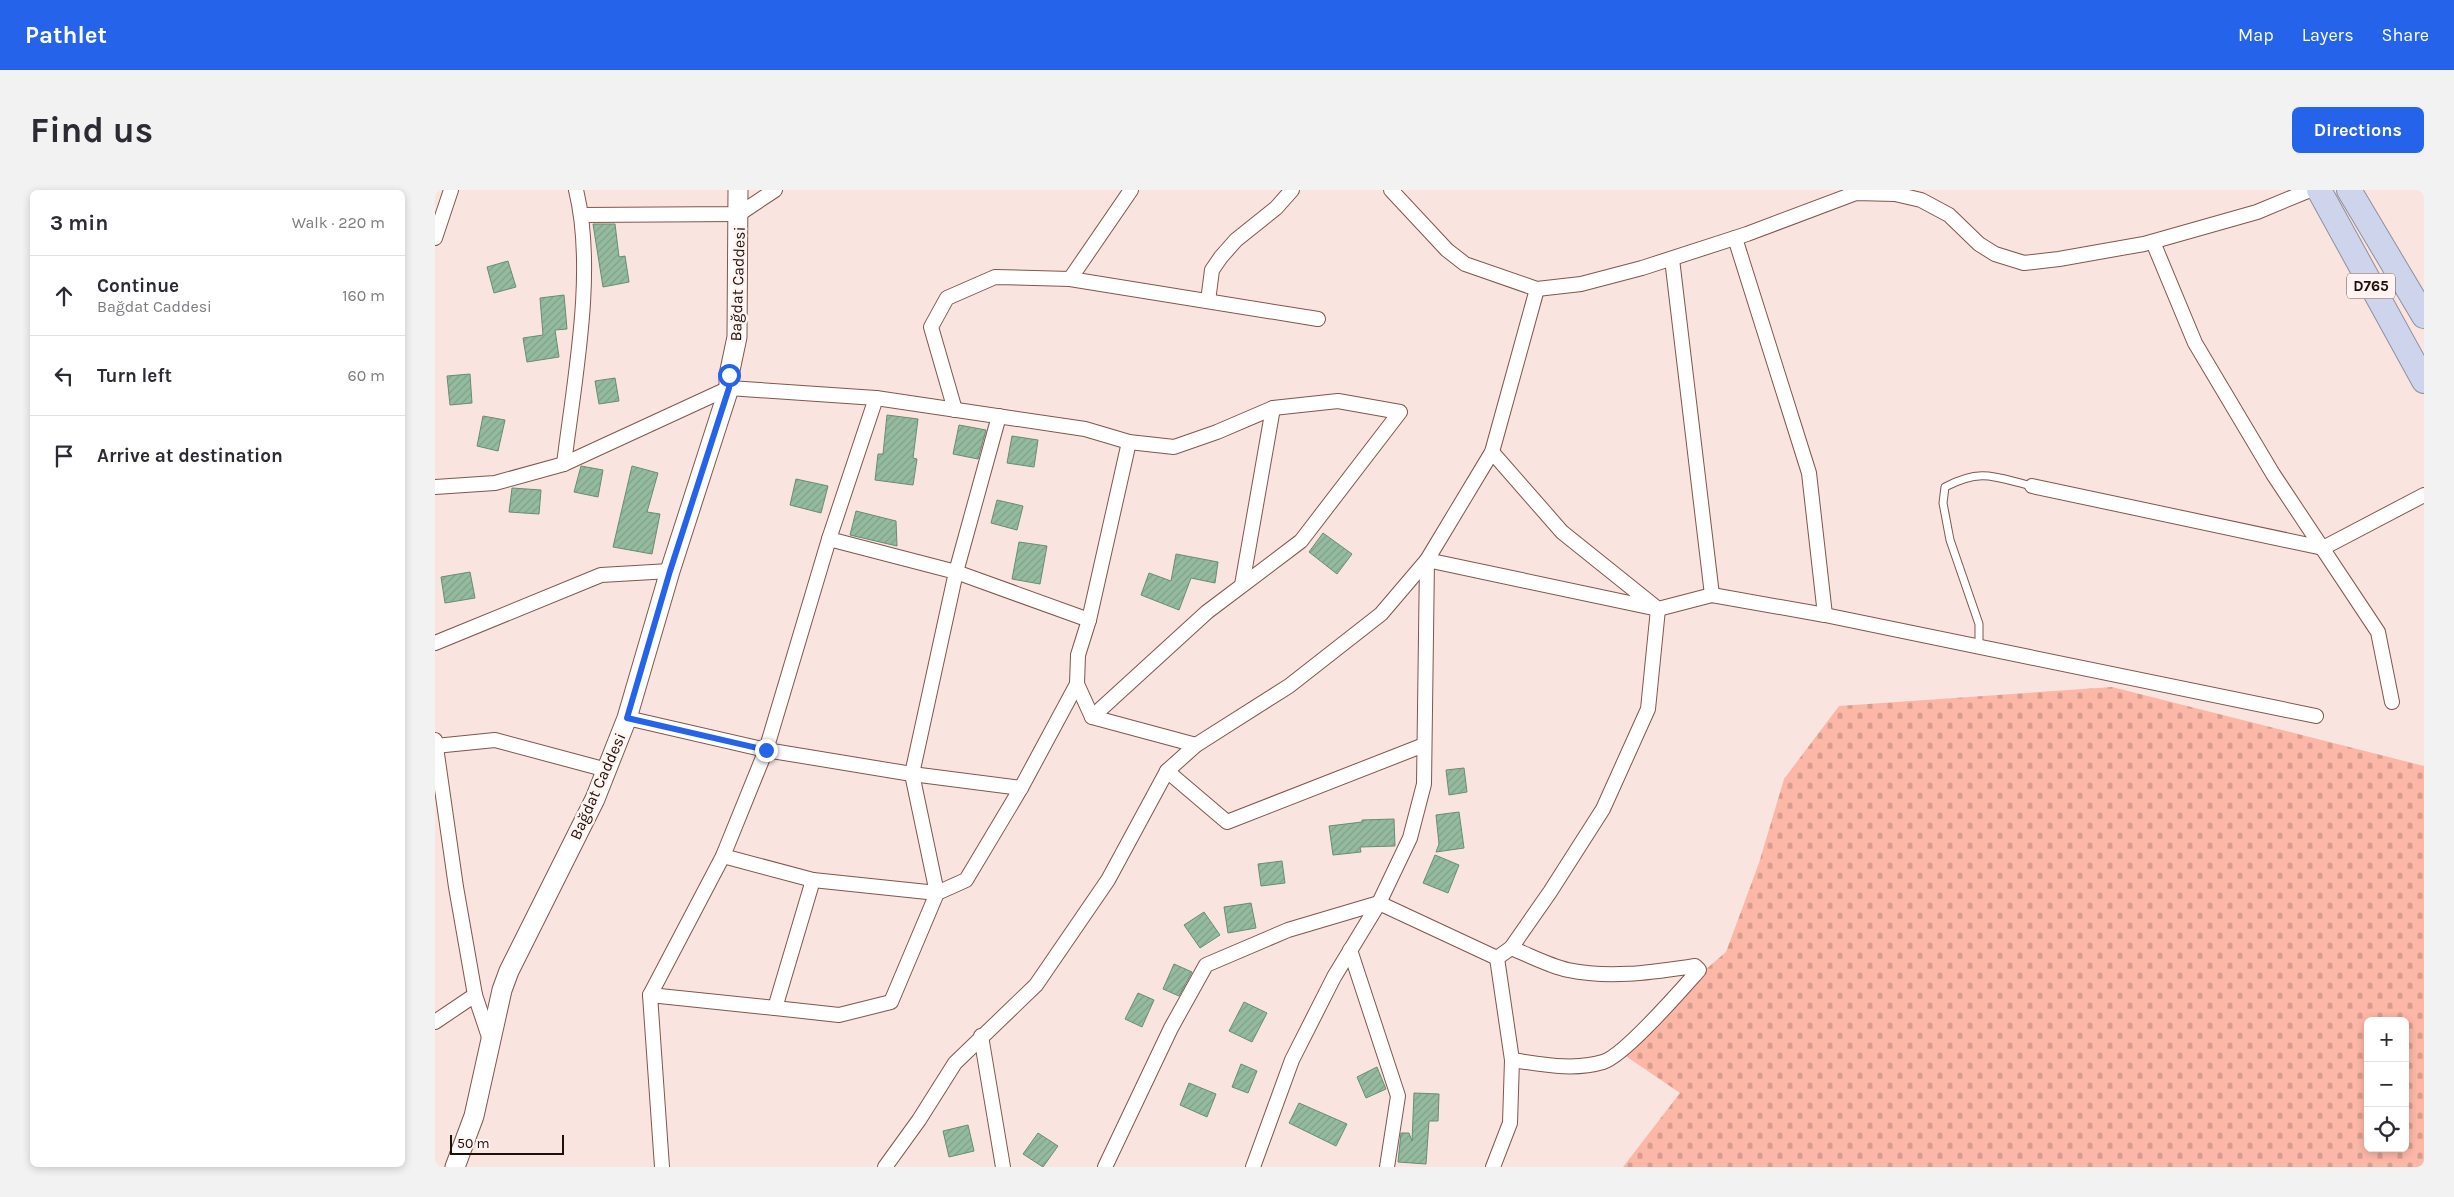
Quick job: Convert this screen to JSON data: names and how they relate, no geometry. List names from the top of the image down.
{
  "streets": {
    "highway": ["D765"],
    "street": ["Bağdat Caddesi"]
  },
  "scale_bar": "50 m",
  "page": {
    "header": "Pathlet",
    "nav": ["Map", "Layers", "Share"],
    "buttons": "Directions",
    "title": "Find us",
    "heading": ["3 min", "Walk · 220 m"],
    "list": [
      ["Continue", "Bağdat Caddesi", "160 m"],
      ["Turn left", "60 m"],
      "Arrive at destination"
    ],
    "map_buttons": ["+", "−"],
    "scale": "50 m"
  }
}
